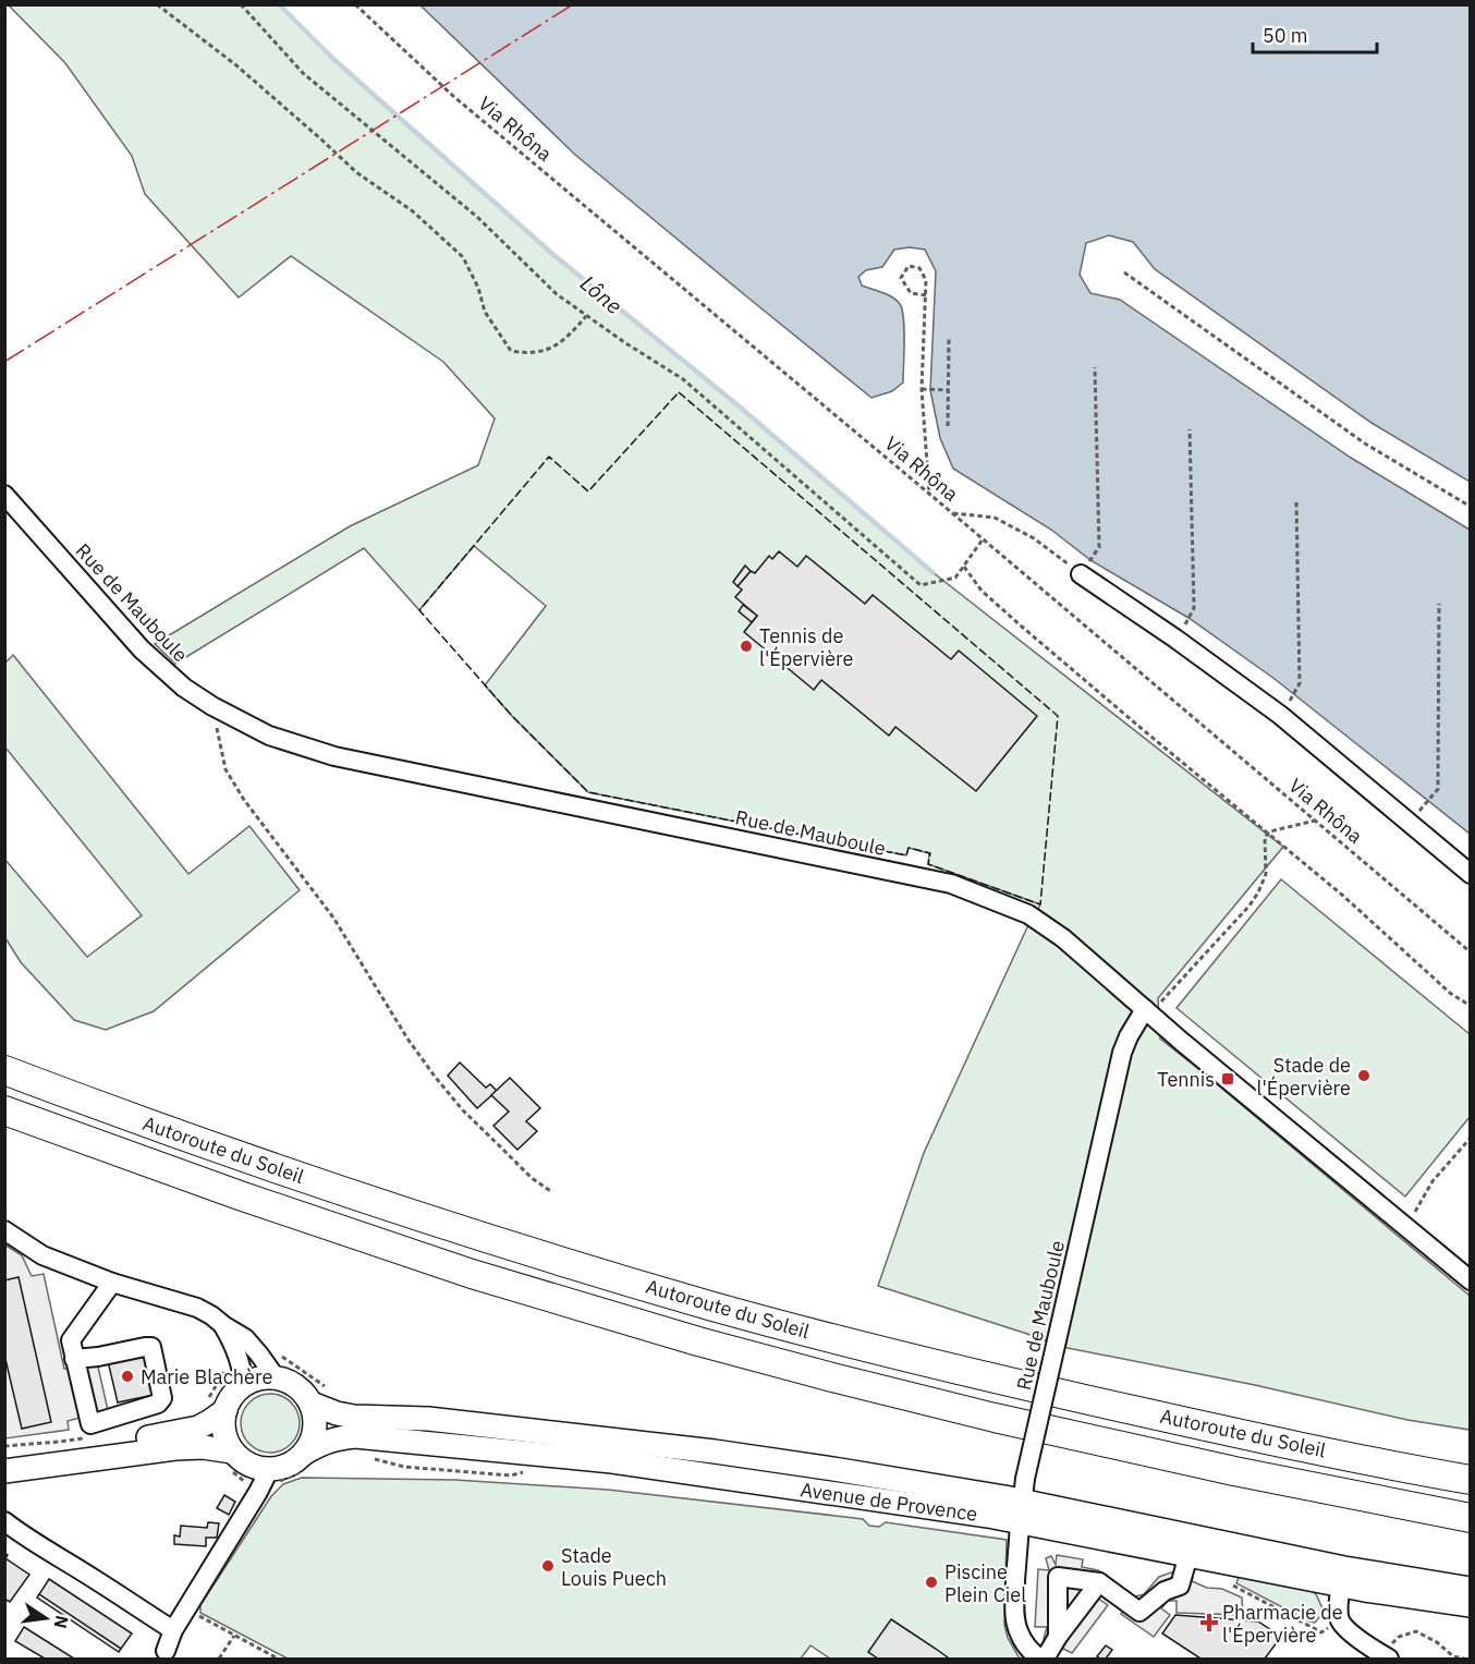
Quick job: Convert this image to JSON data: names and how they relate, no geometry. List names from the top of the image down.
{
  "streets": {
    "highway": ["Autoroute du Soleil"],
    "main road": ["Avenue de Provence"],
    "street": ["Rue de Mauboule"],
    "path": ["Via Rhôna"]
  },
  "crossings": [
    ["Rue de Mauboule", "Avenue de Provence"]
  ],
  "water": ["Lône"],
  "places": {
    "other": [
      "Tennis de l'Épervière",
      "Stade de l'Épervière",
      "Marie Blachère",
      "Stade Louis Puech",
      "Piscine Plein Ciel"
    ],
    "transit": ["Tennis"],
    "health": ["Pharmacie de l'Épervière"]
  },
  "scale_bar": "50 m",
  "north": "right"
}
